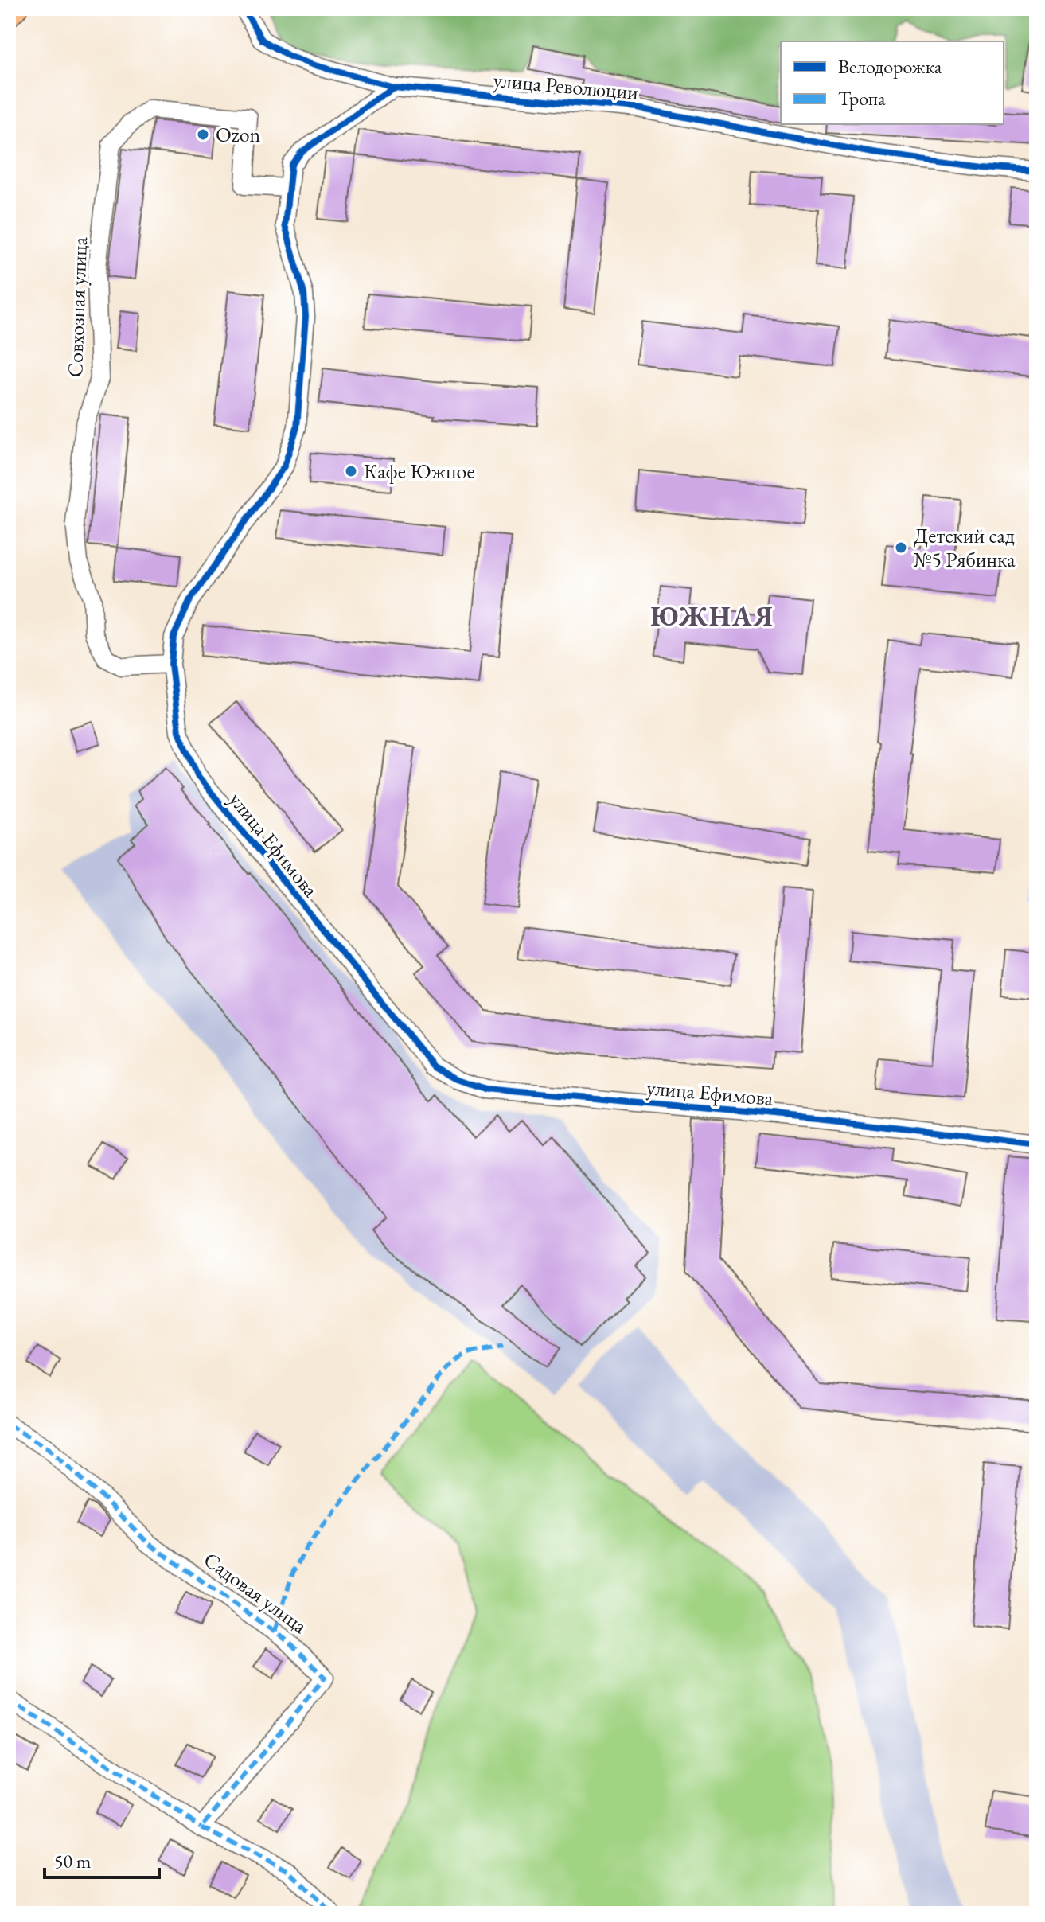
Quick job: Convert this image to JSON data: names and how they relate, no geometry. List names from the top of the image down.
{
  "streets": {
    "street": [
      "улица Революции",
      "Совхозная улица",
      "улица Ефимова",
      "Садовая улица"
    ]
  },
  "crossings": [
    ["улица Революции", "улица Ефимова"],
    ["Совхозная улица", "улица Ефимова"]
  ],
  "districts": ["ЮЖНАЯ"],
  "places": ["Ozon", "Кафе Южное", "Детский сад №5 Рябинка"],
  "legend": ["Велодорожка", "Тропа"],
  "scale_bar": "50 m"
}
